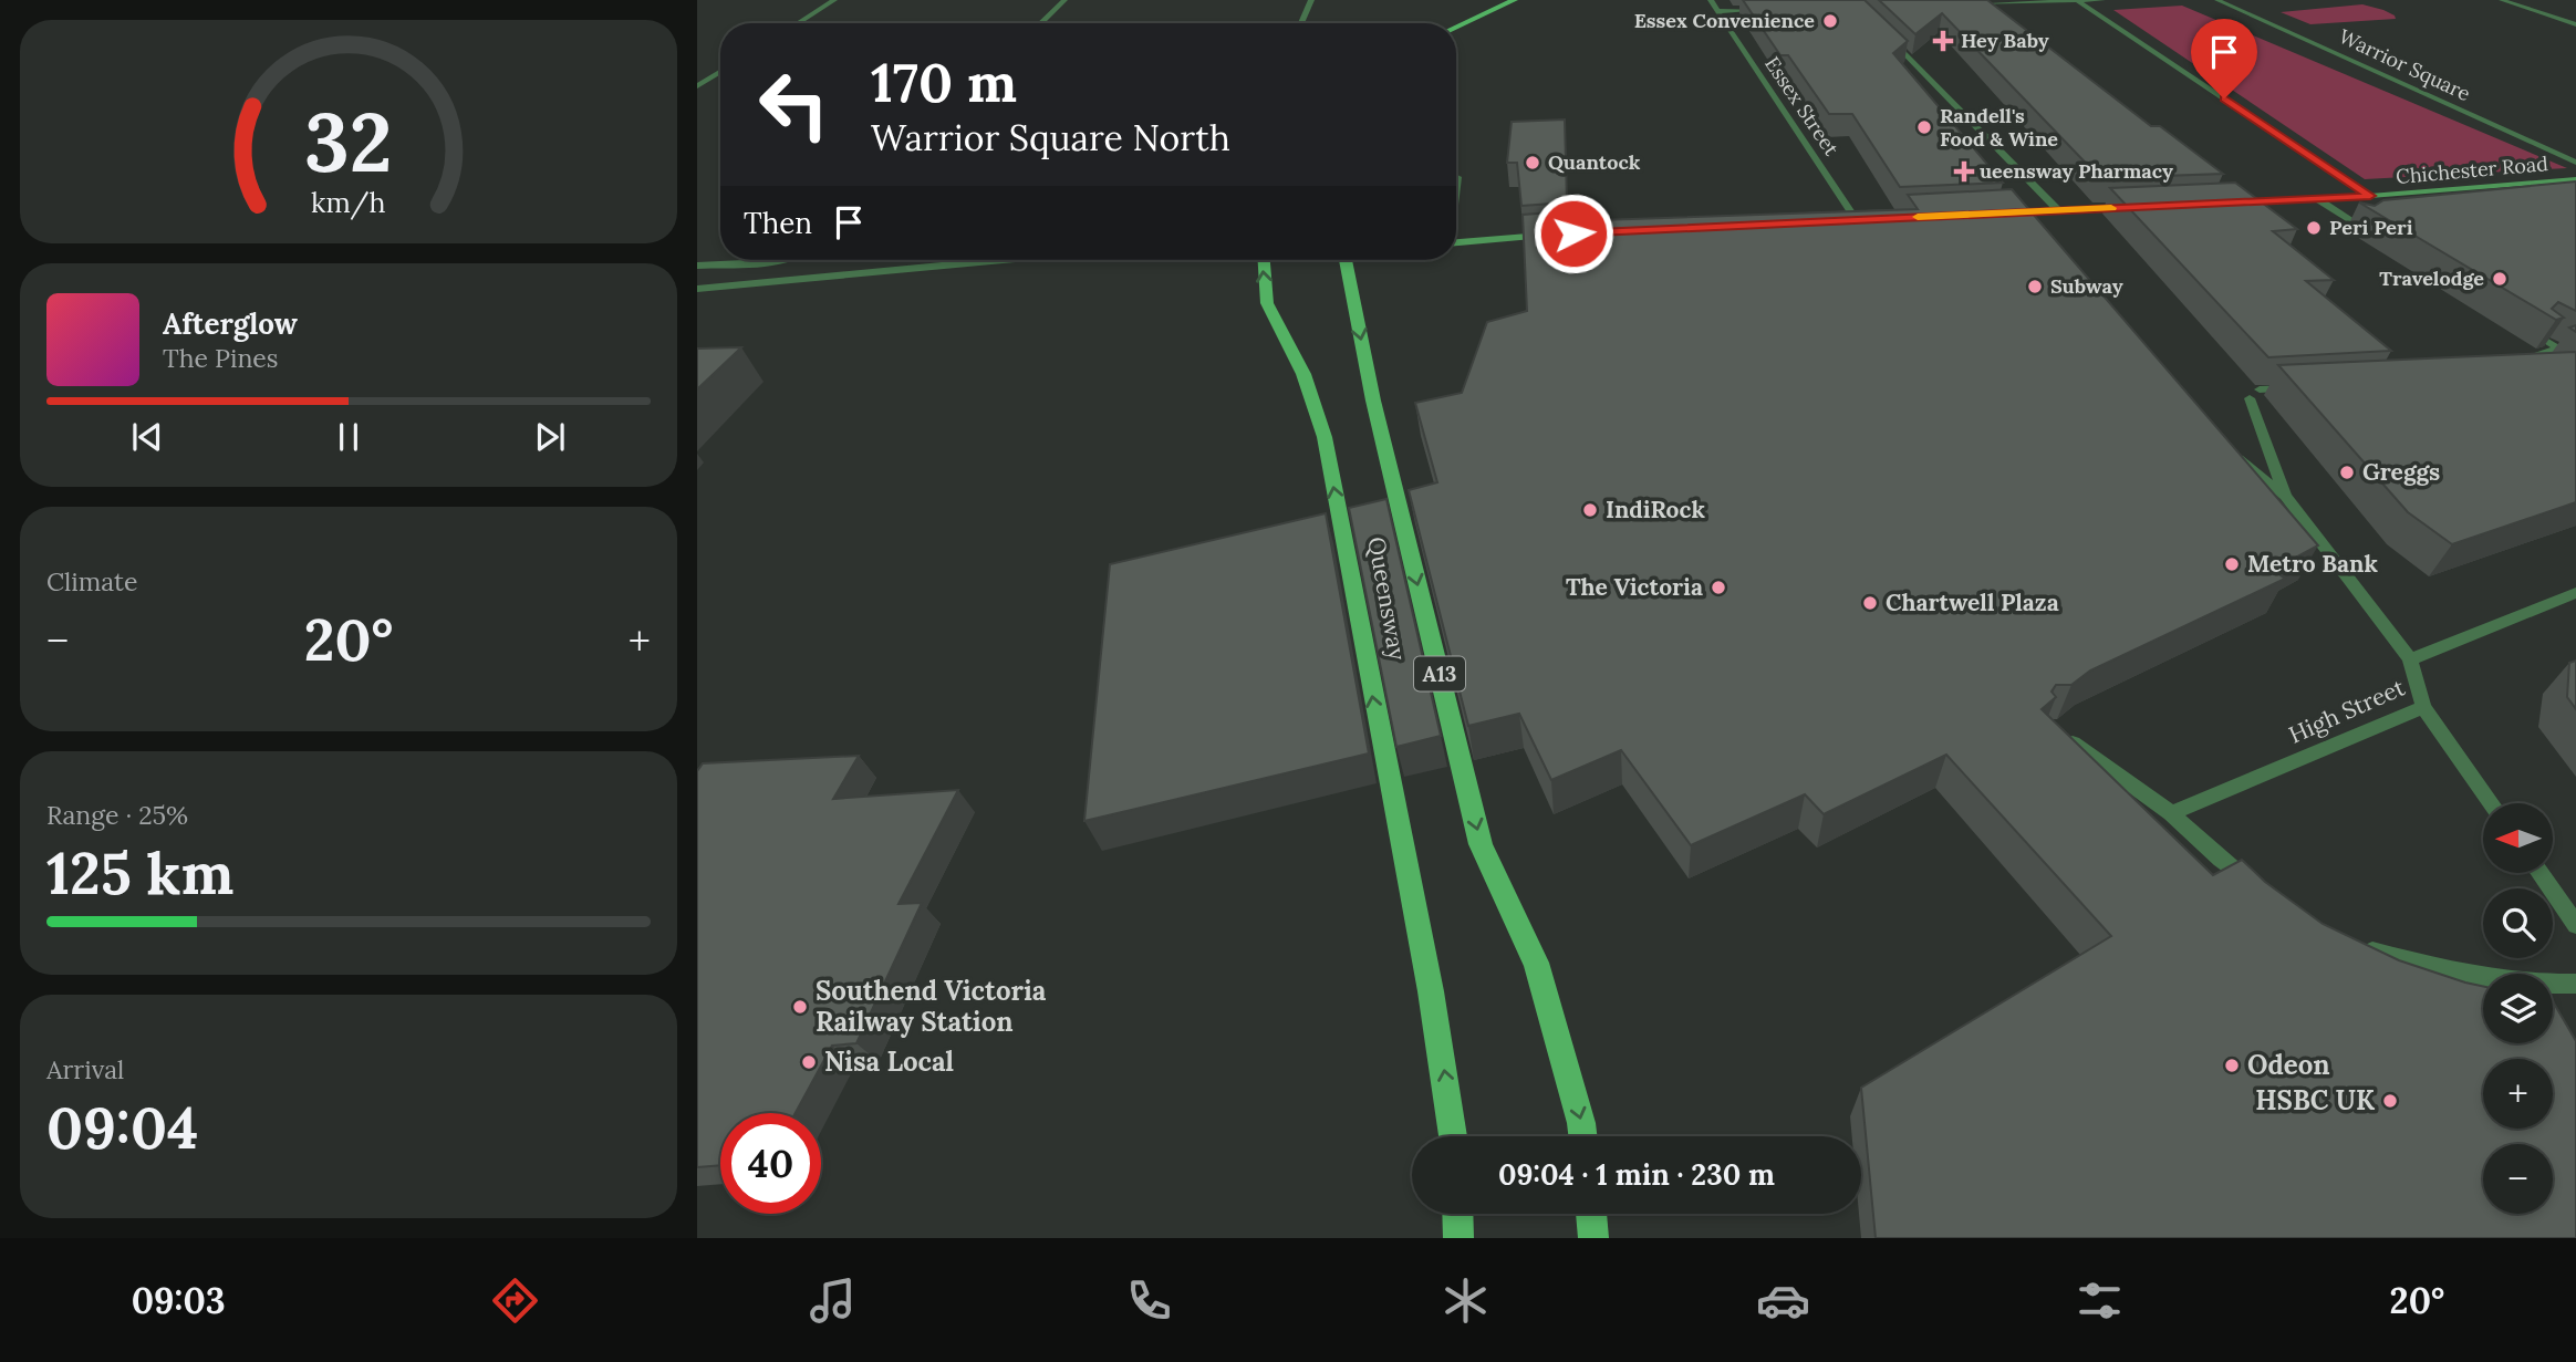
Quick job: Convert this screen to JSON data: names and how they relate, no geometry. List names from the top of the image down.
{
  "streets": {
    "main road": ["Queensway", "A13"],
    "street": [
      "Warrior Square",
      "Essex Street",
      "Chichester Road",
      "High Street"
    ]
  },
  "places": {
    "other": [
      "Essex Convenience",
      "Randell's Food & Wine",
      "Quantock",
      "Peri Peri",
      "Travelodge",
      "Subway",
      "Greggs",
      "IndiRock",
      "Metro Bank",
      "The Victoria",
      "Chartwell Plaza",
      "Southend Victoria Railway Station",
      "Nisa Local",
      "Odeon",
      "HSBC UK"
    ],
    "health": ["Hey Baby", "ueensway Pharmacy"]
  },
  "north": "left",
  "page": {
    "turn": ["170 m", "Warrior Square North"],
    "then": "Then",
    "song": ["Afterglow", "The Pines"],
    "tile": [
      "Climate",
      ["Range · 25%", "125 km"],
      ["Arrival", "09:04"]
    ],
    "heat": ["−", "20°", "+"],
    "map_buttons": ["+", "−"],
    "limit": "40",
    "trip": "09:04 · 1 min · 230 m",
    "tabs": ["09:03", "20°"],
    "gauge": ["32", "km/h"]
  }
}
